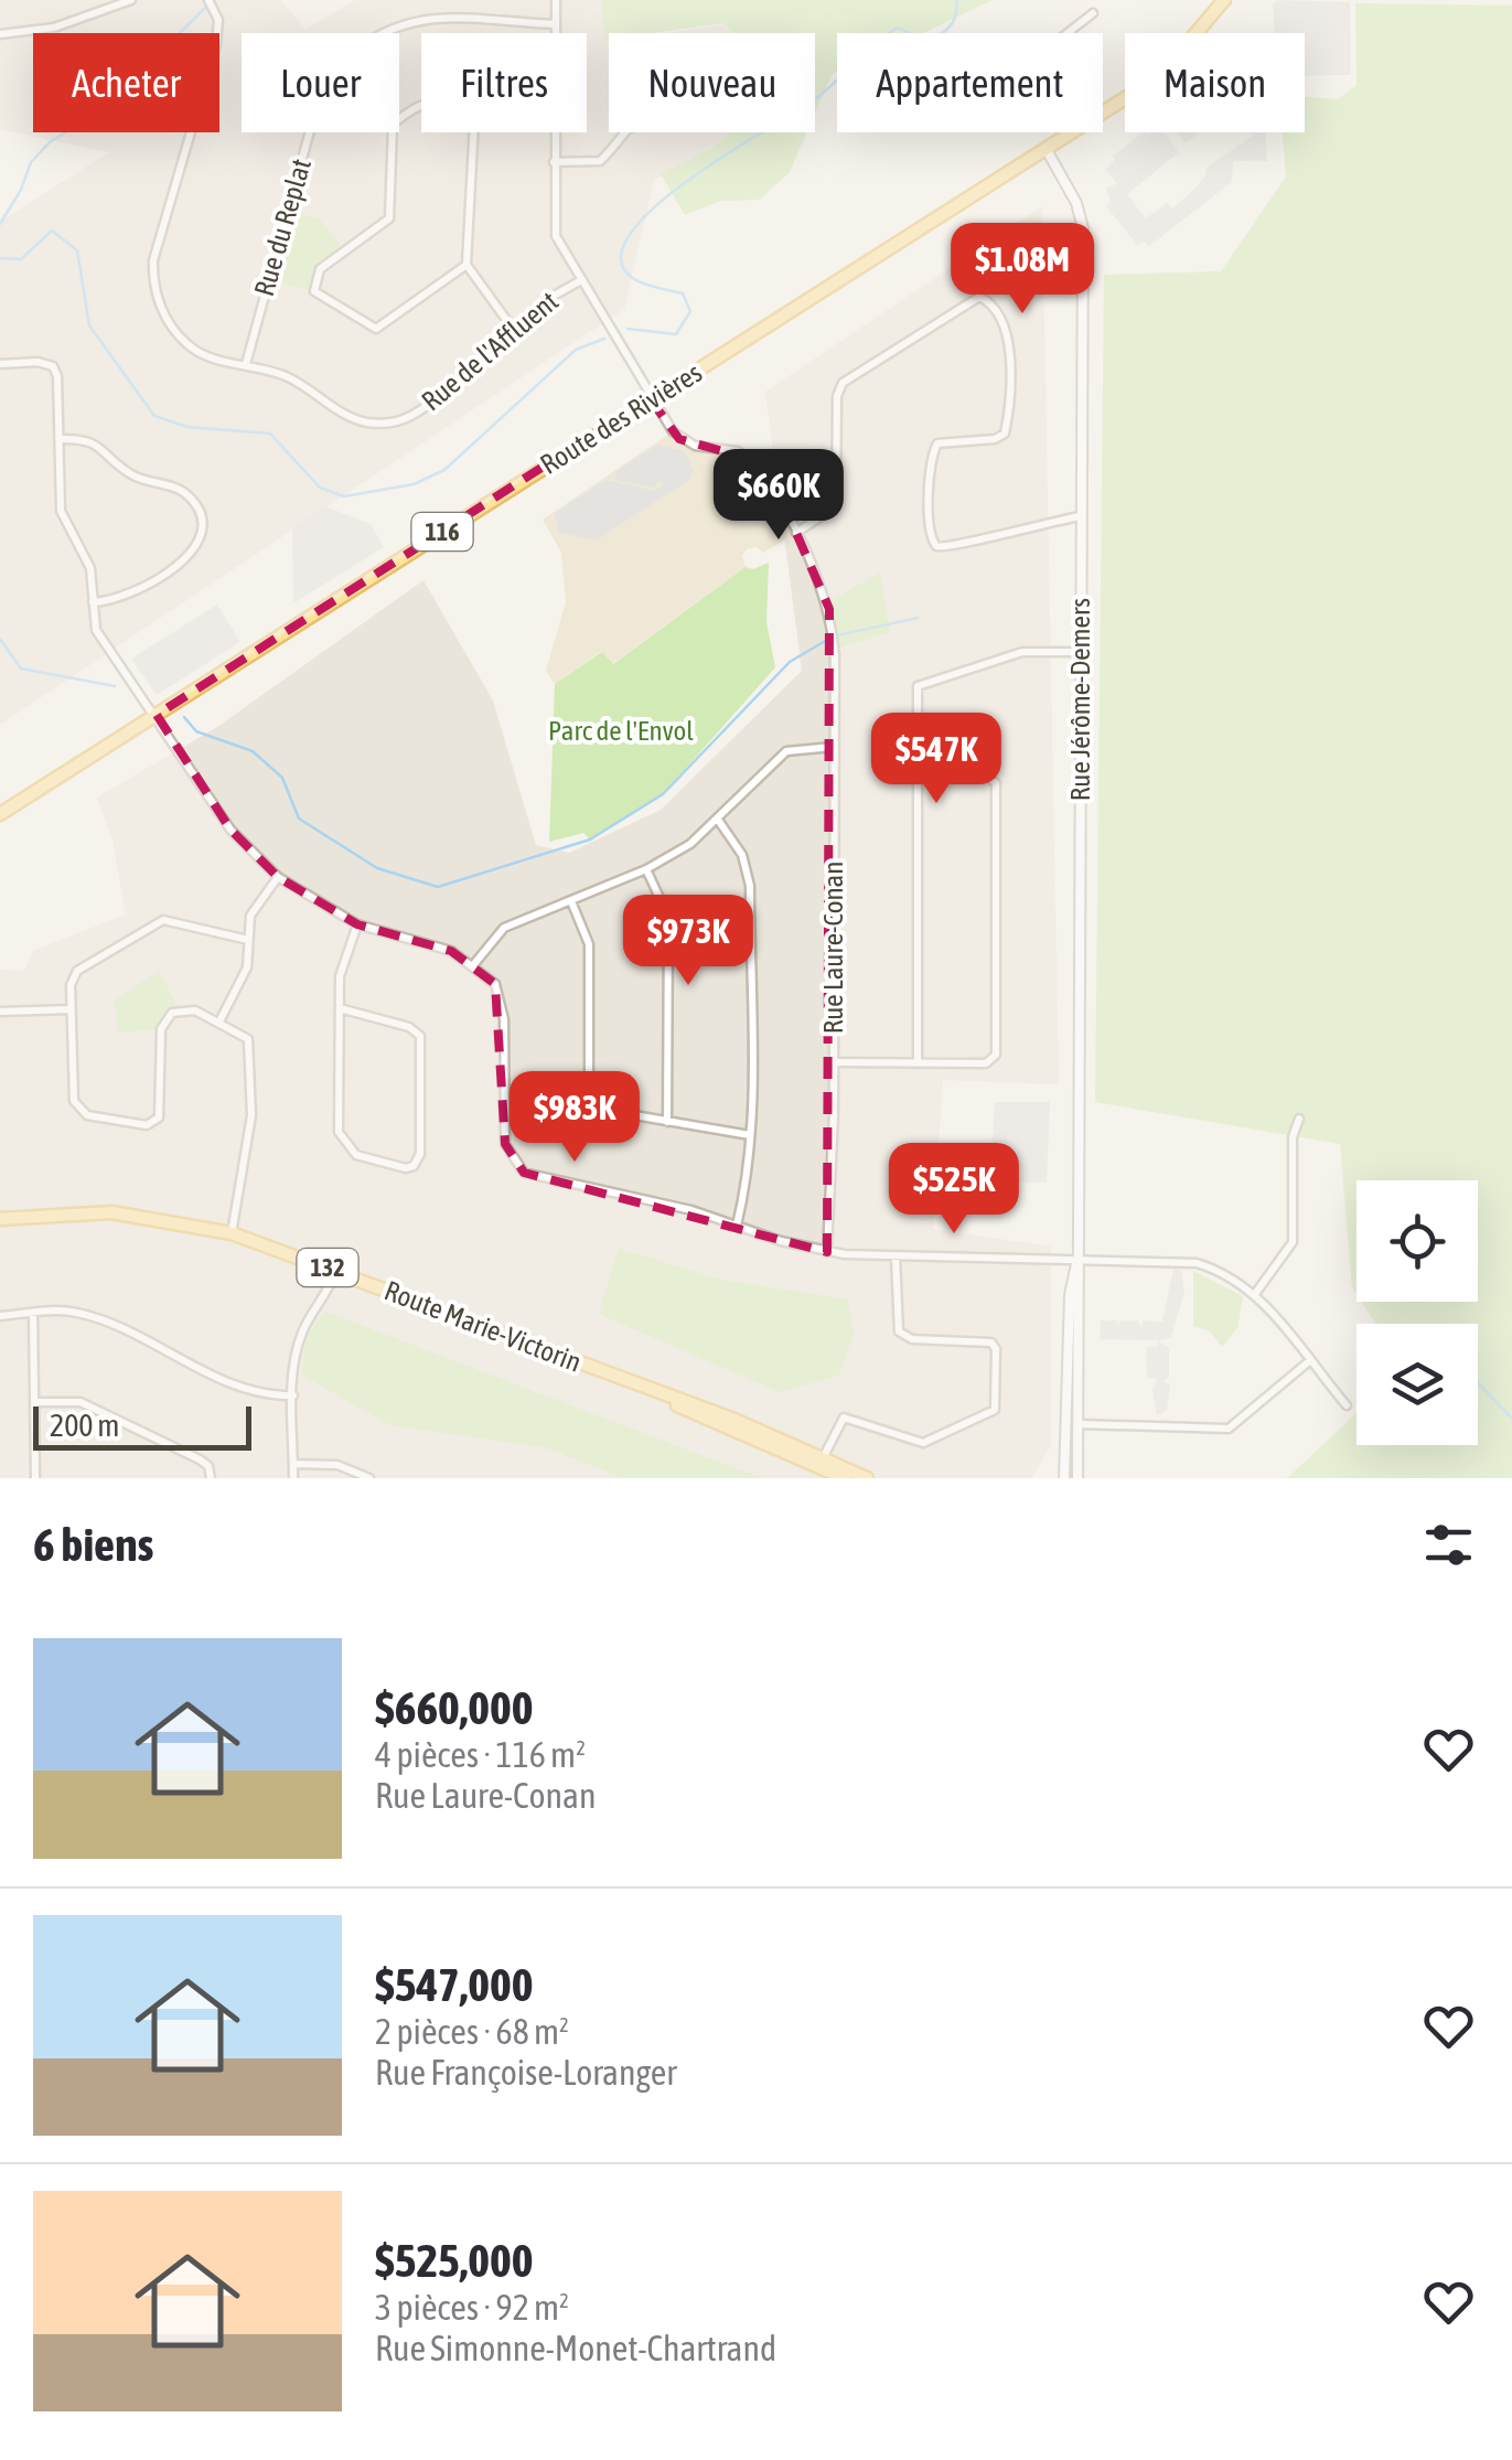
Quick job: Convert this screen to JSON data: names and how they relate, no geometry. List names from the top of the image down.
{
  "streets": {
    "main road": [
      "Route des Rivières",
      "116",
      "132",
      "Route Marie-Victorin"
    ],
    "street": [
      "Rue du Replat",
      "Rue de l'Affluent",
      "Rue Jérôme-Demers",
      "Rue Laure-Conan"
    ]
  },
  "crossings": [
    ["Rue du Replat", "Rue de l'Affluent"],
    ["Rue du Replat", "Rue Laure-Conan"],
    ["Rue de l'Affluent", "Rue Laure-Conan"],
    ["Route des Rivières", "Rue Jérôme-Demers"],
    ["Route des Rivières", "Rue Laure-Conan"]
  ],
  "parks": ["Parc de l'Envol"],
  "scale_bar": "200 m",
  "page": {
    "chip": [
      "Acheter",
      "Louer",
      "Filtres",
      "Nouveau",
      "Appartement",
      "Maison"
    ],
    "price": [
      "$1.08M",
      "$660K",
      "$547K",
      "$973K",
      "$983K",
      "$525K"
    ],
    "scale": "200 m",
    "heading": "6 biens",
    "list": [
      {
        "name": "$660,000",
        "note": "4 pièces · 116 m² · Rue Laure-Conan"
      },
      {
        "name": "$547,000",
        "note": "2 pièces · 68 m² · Rue Françoise-Loranger"
      },
      {
        "name": "$525,000",
        "note": "3 pièces · 92 m² · Rue Simonne-Monet-Chartrand"
      }
    ]
  }
}
